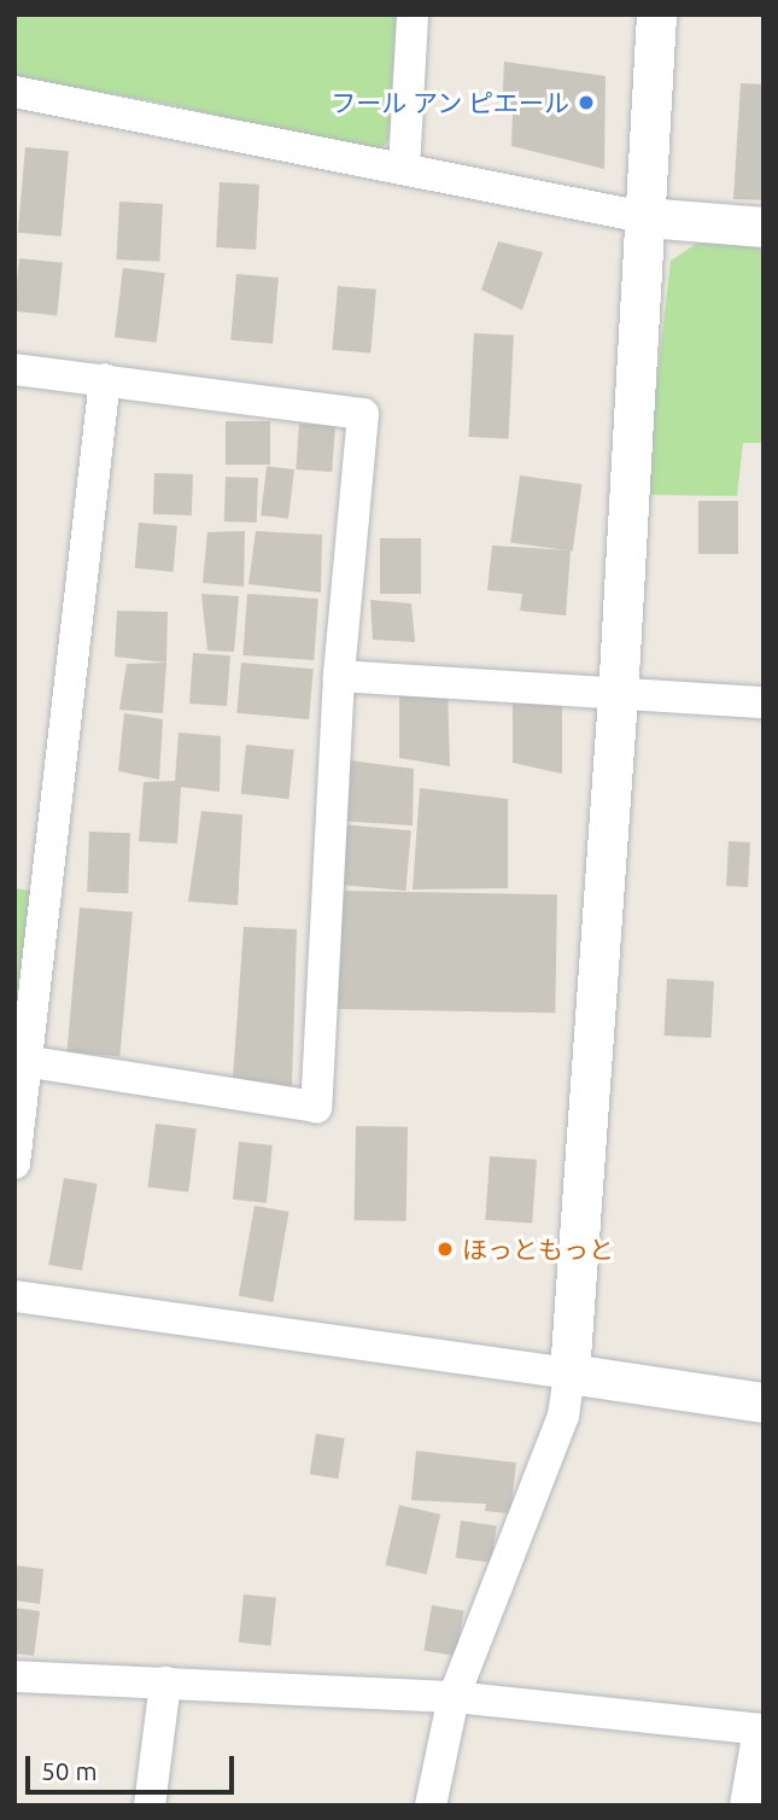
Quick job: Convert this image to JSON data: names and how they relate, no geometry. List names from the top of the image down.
{
  "places": ["フール アン ピエール", "ほっともっと"],
  "scale_bar": "50 m"
}
